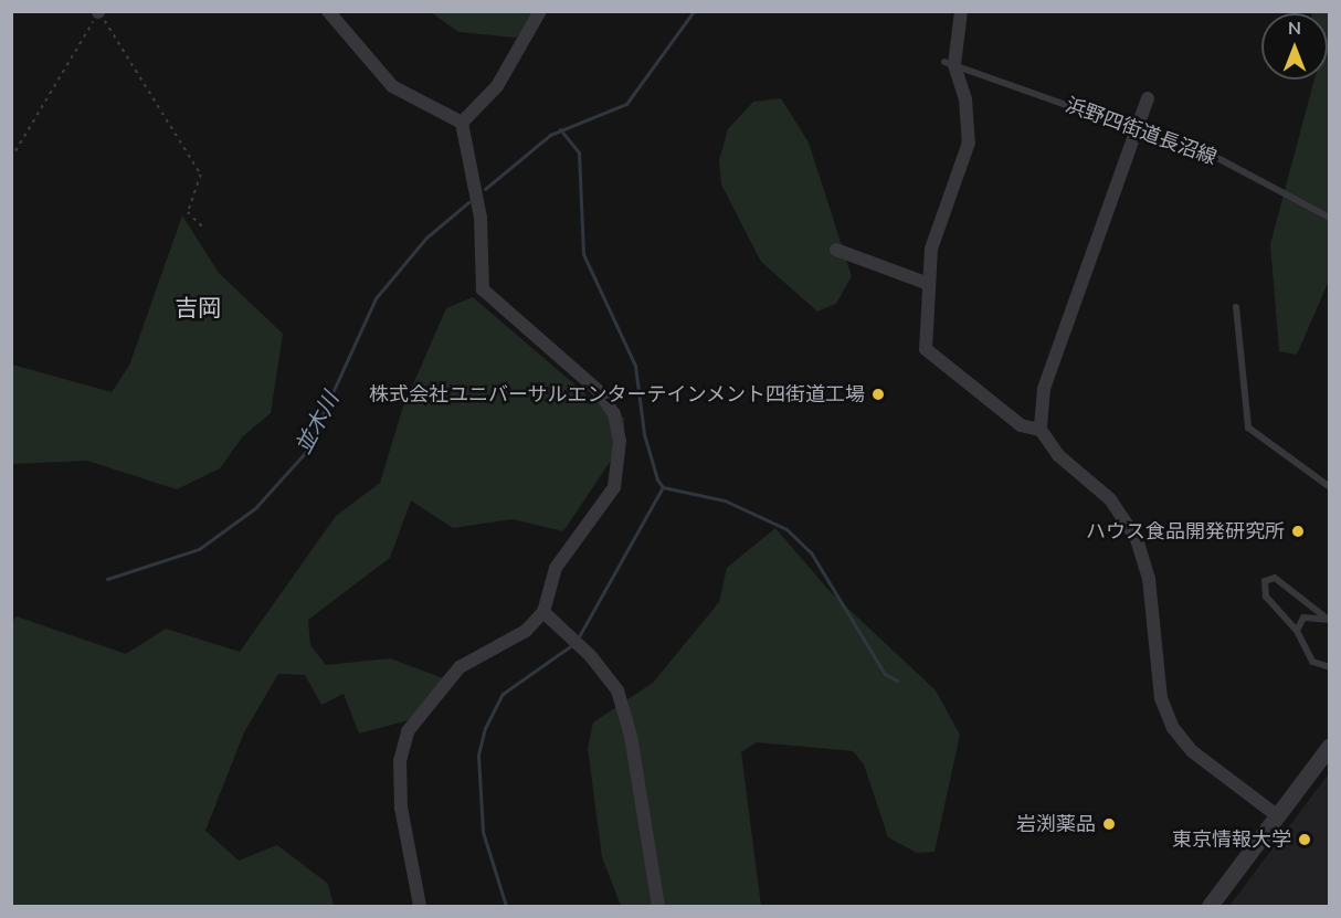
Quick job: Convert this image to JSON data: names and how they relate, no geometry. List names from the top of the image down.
{
  "streets": {
    "lane": ["浜野四街道長沼線"]
  },
  "districts": ["吉岡"],
  "water": ["並木川"],
  "places": [
    "株式会社ユニバーサルエンターテインメント四街道工場",
    "ハウス食品開発研究所",
    "岩渕薬品",
    "東京情報大学"
  ],
  "north": "top"
}
